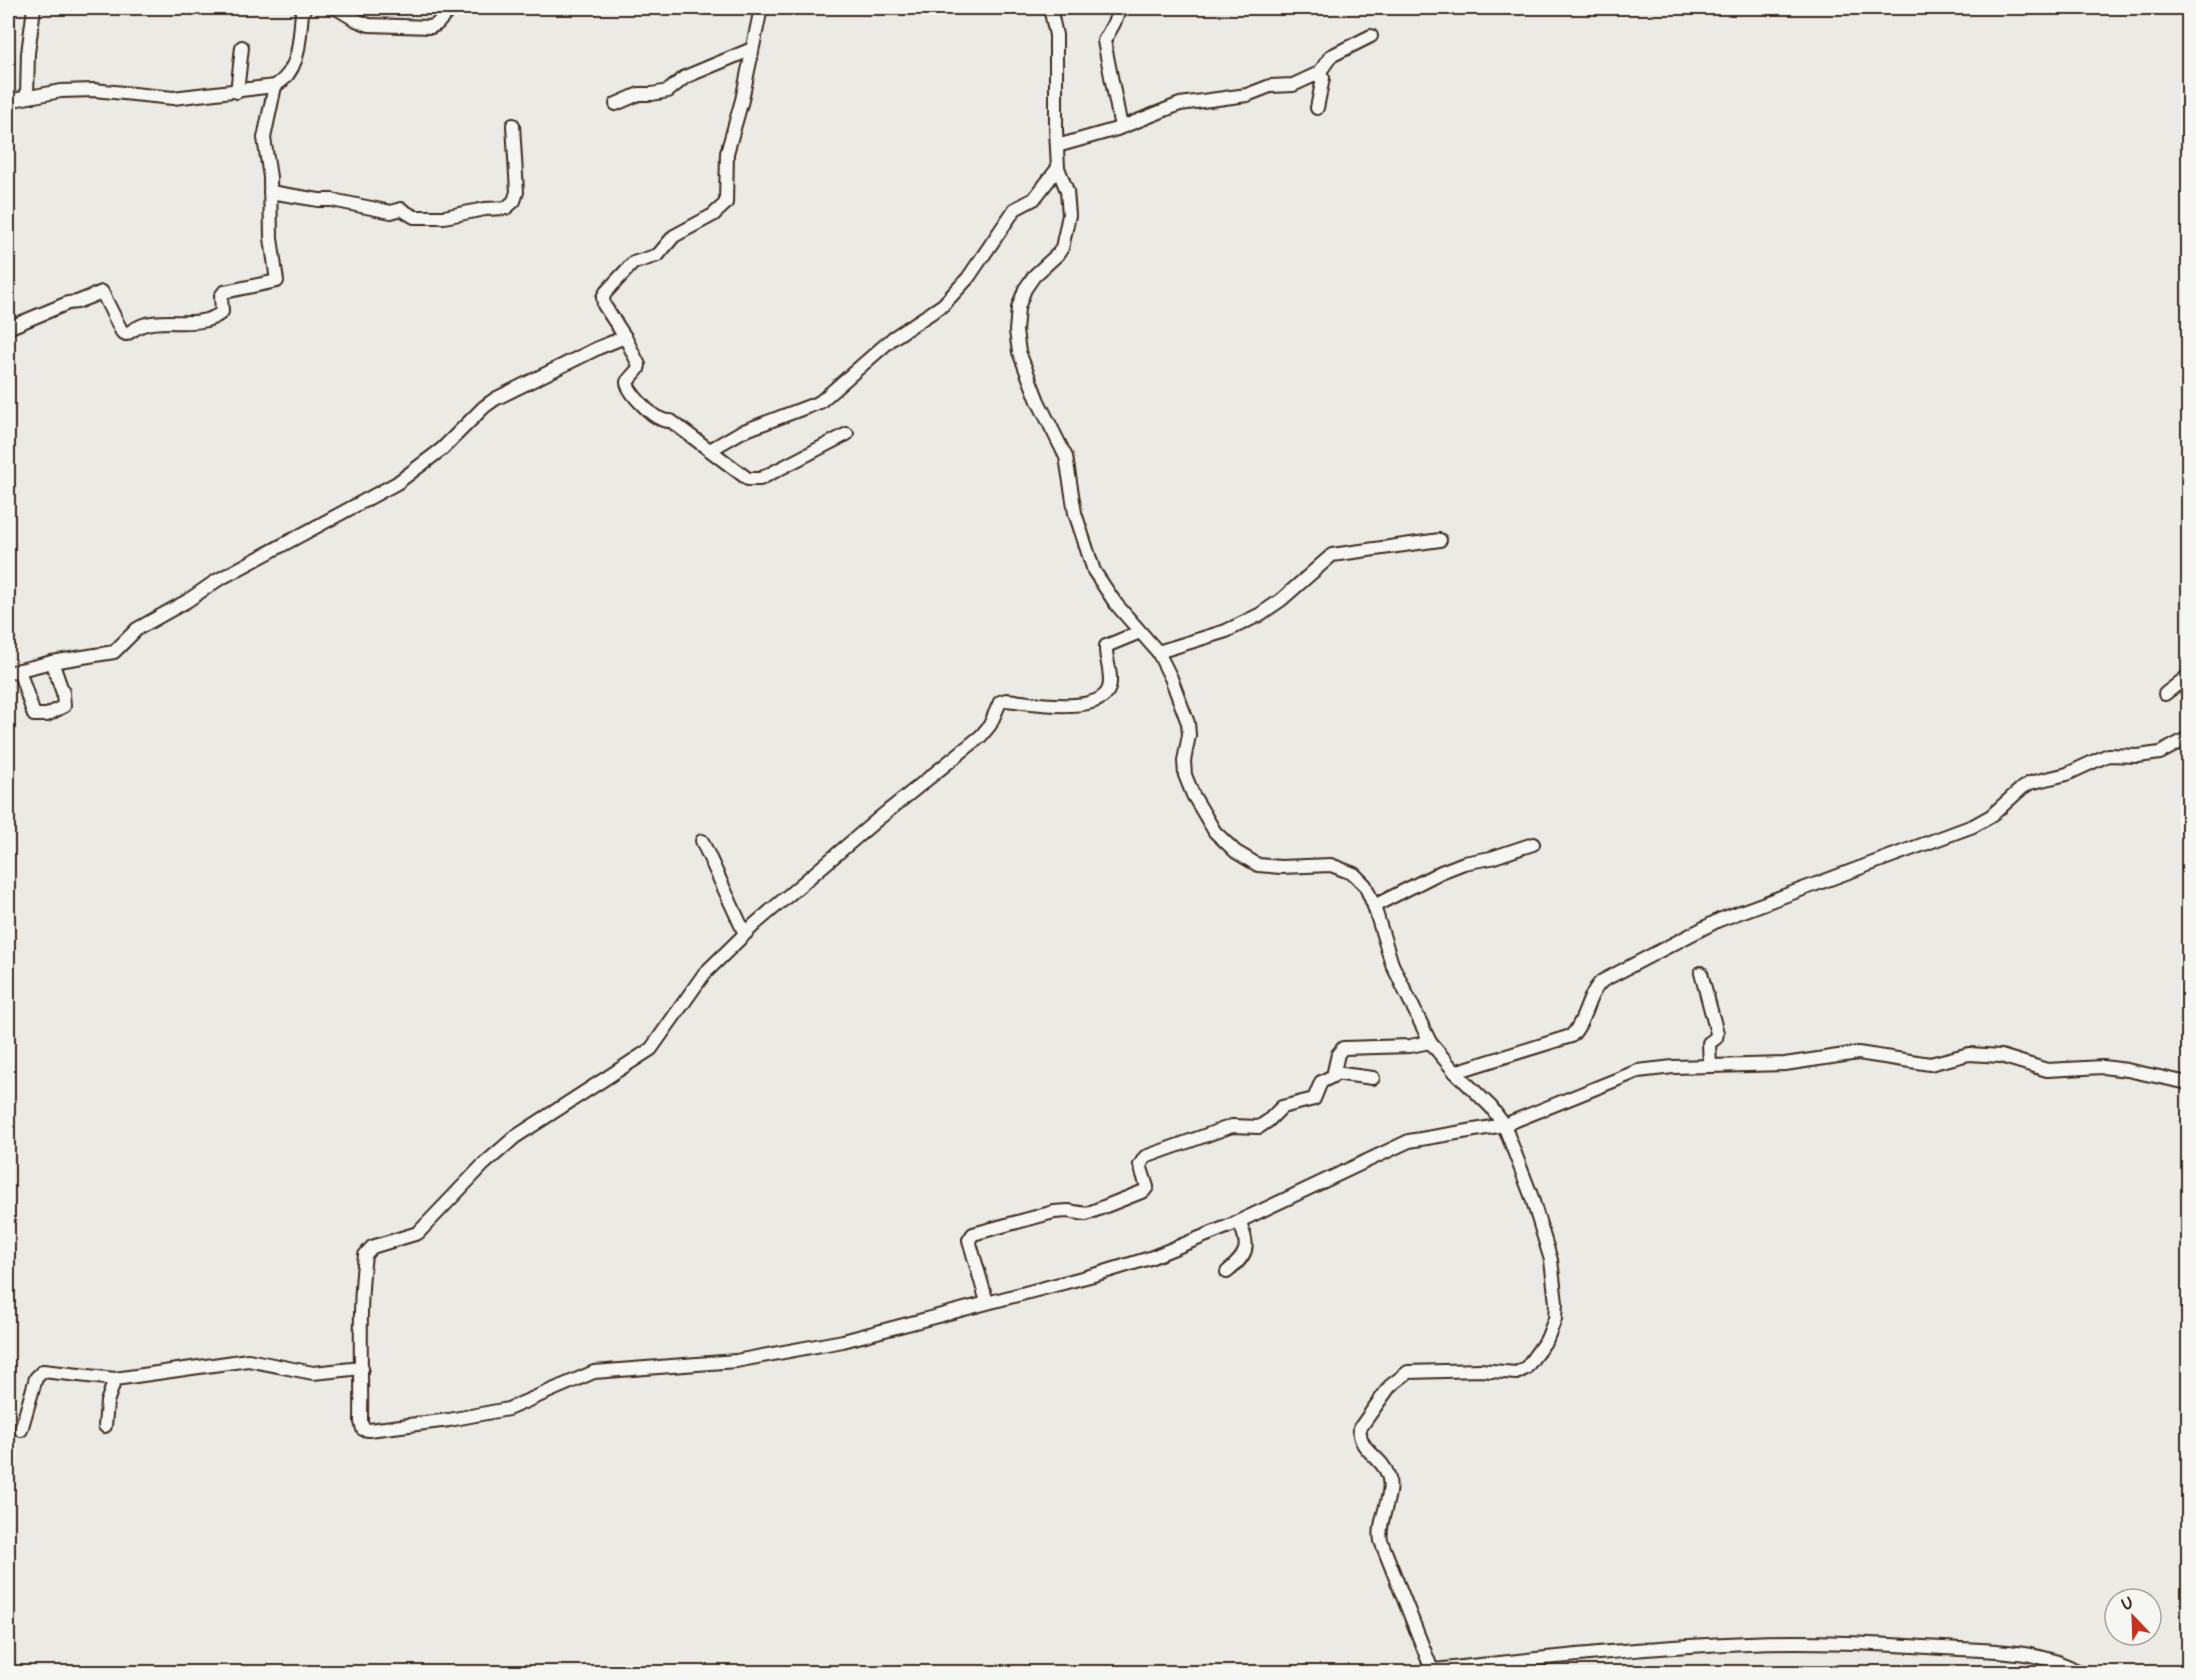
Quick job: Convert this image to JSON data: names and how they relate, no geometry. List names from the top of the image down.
{
  "north": "top left"
}
